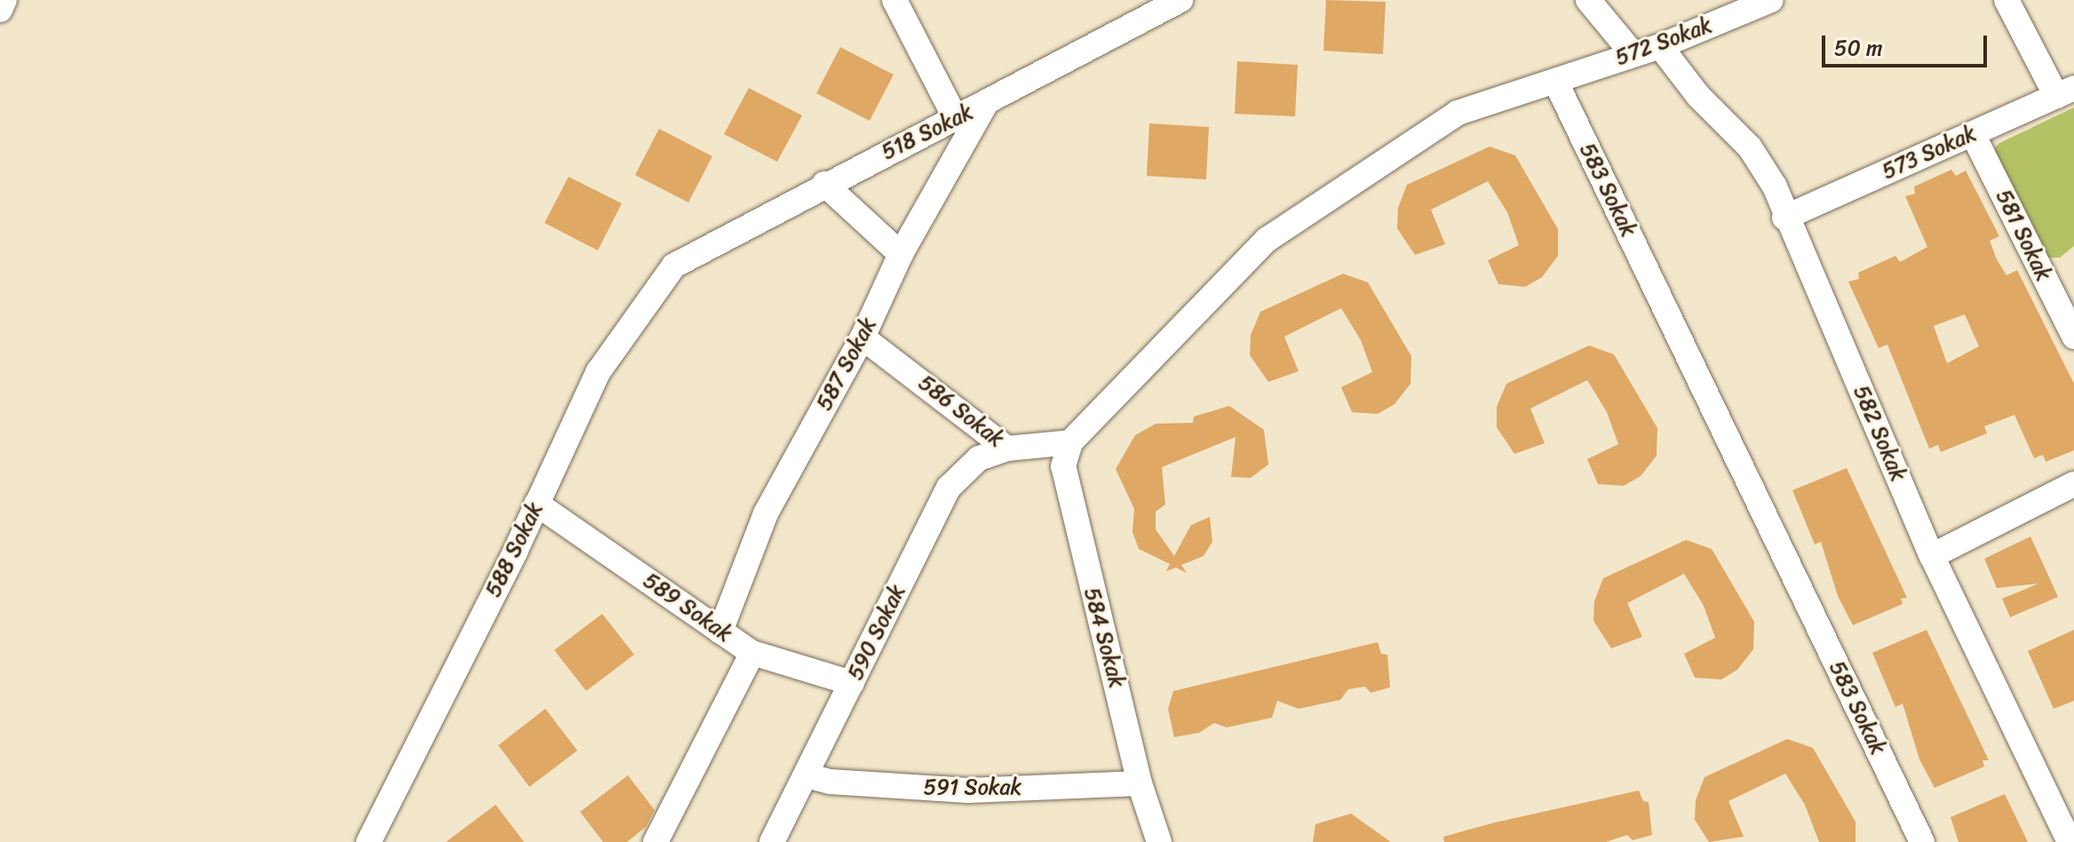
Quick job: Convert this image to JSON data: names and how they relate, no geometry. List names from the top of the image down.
{
  "streets": {
    "street": [
      "572 Sokak",
      "518 Sokak",
      "573 Sokak",
      "583 Sokak",
      "581 Sokak",
      "587 Sokak",
      "586 Sokak",
      "582 Sokak",
      "588 Sokak",
      "589 Sokak",
      "590 Sokak",
      "584 Sokak",
      "591 Sokak"
    ]
  },
  "crossings": [
    ["572 Sokak", "583 Sokak"],
    ["572 Sokak", "582 Sokak"],
    ["518 Sokak", "587 Sokak"],
    ["518 Sokak", "588 Sokak"],
    ["573 Sokak", "581 Sokak"],
    ["573 Sokak", "582 Sokak"],
    ["587 Sokak", "586 Sokak"],
    ["587 Sokak", "589 Sokak"],
    ["586 Sokak", "590 Sokak"],
    ["586 Sokak", "584 Sokak"],
    ["588 Sokak", "589 Sokak"],
    ["589 Sokak", "590 Sokak"],
    ["590 Sokak", "591 Sokak"],
    ["584 Sokak", "591 Sokak"]
  ],
  "scale_bar": "50 m"
}
